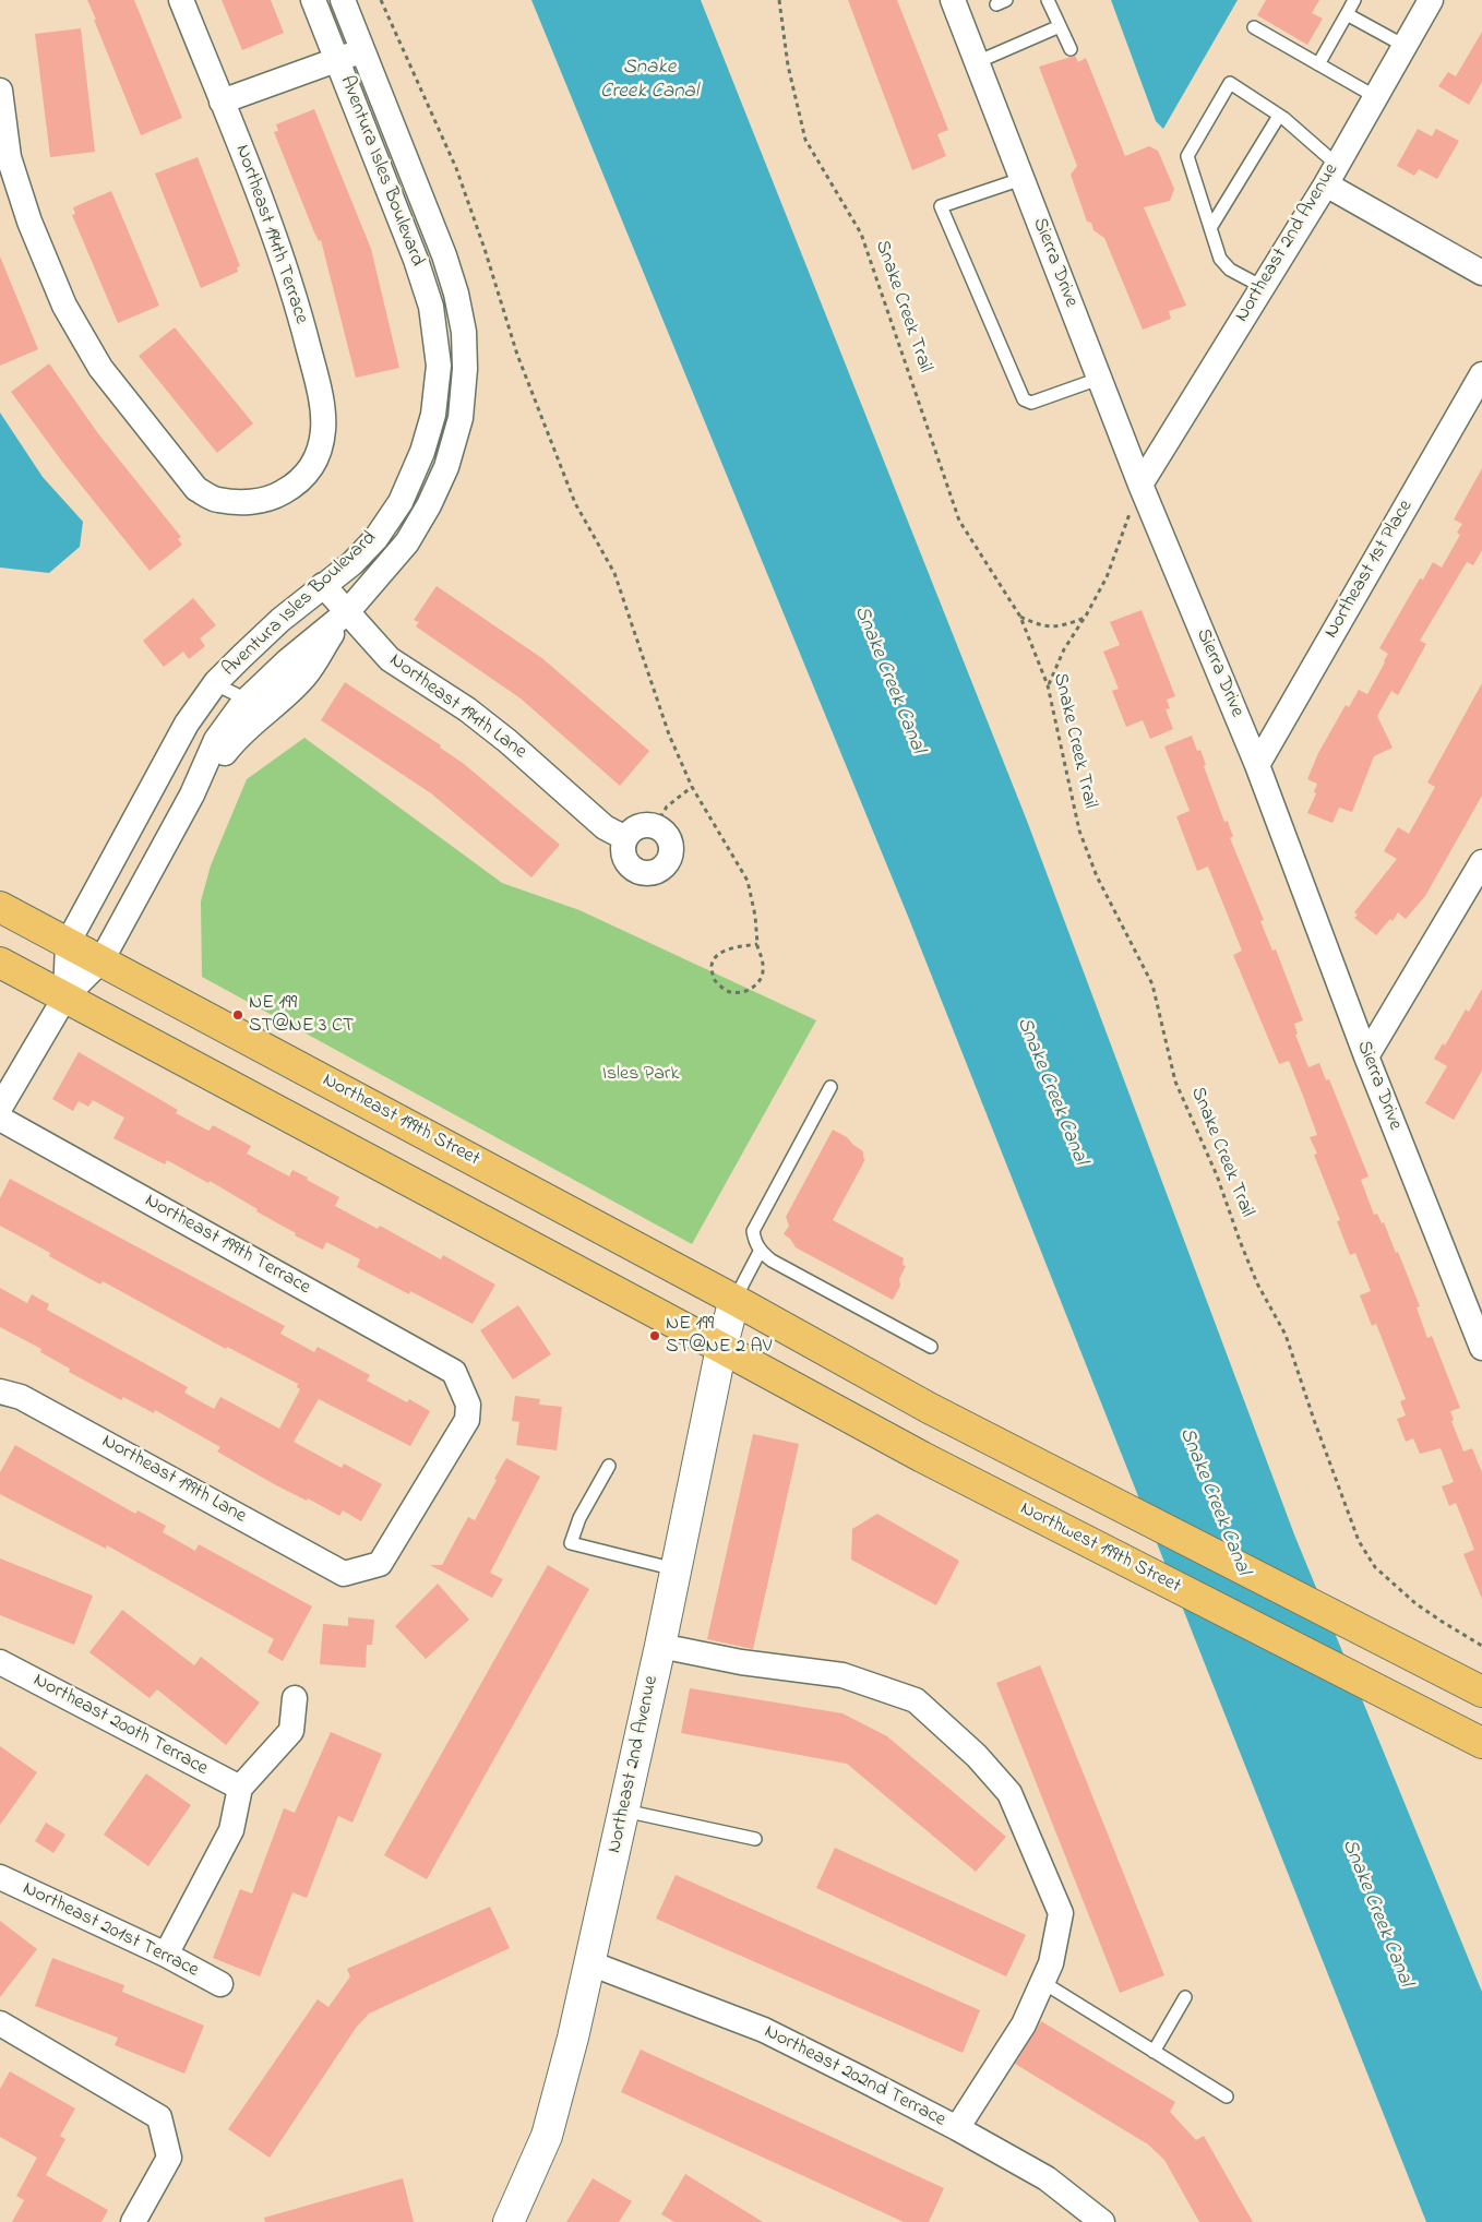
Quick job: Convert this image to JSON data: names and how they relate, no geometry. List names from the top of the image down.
{
  "streets": {
    "main road": ["Northeast 199th Street", "Northwest 199th Street"],
    "street": [
      "Aventura Isles Boulevard",
      "Northeast 194th Terrace",
      "Northeast 2nd Avenue",
      "Sierra Drive",
      "Northeast 1st Place",
      "Northeast 194th Lane",
      "Northeast 199th Terrace",
      "Northeast 199th Lane",
      "Northeast 200th Terrace",
      "Northeast 201st Terrace",
      "Northeast 202nd Terrace"
    ],
    "path": ["Snake Creek Trail"]
  },
  "crossings": [
    ["Aventura Isles Boulevard", "Northeast 194th Lane"],
    ["Aventura Isles Boulevard", "Northeast 199th Street"],
    ["Northeast 2nd Avenue", "Sierra Drive"],
    ["Northeast 2nd Avenue", "Northeast 199th Street"],
    ["Northeast 2nd Avenue", "Northwest 199th Street"],
    ["Northeast 2nd Avenue", "Northeast 202nd Terrace"],
    ["Sierra Drive", "Northeast 1st Place"],
    ["Northeast 199th Terrace", "Northeast 199th Lane"]
  ],
  "water": ["Snake Creek Canal"],
  "parks": ["Isles Park"],
  "places": ["NE 199 ST@NE 3 CT", "NE 199 ST@NE 2 AV"]
}
